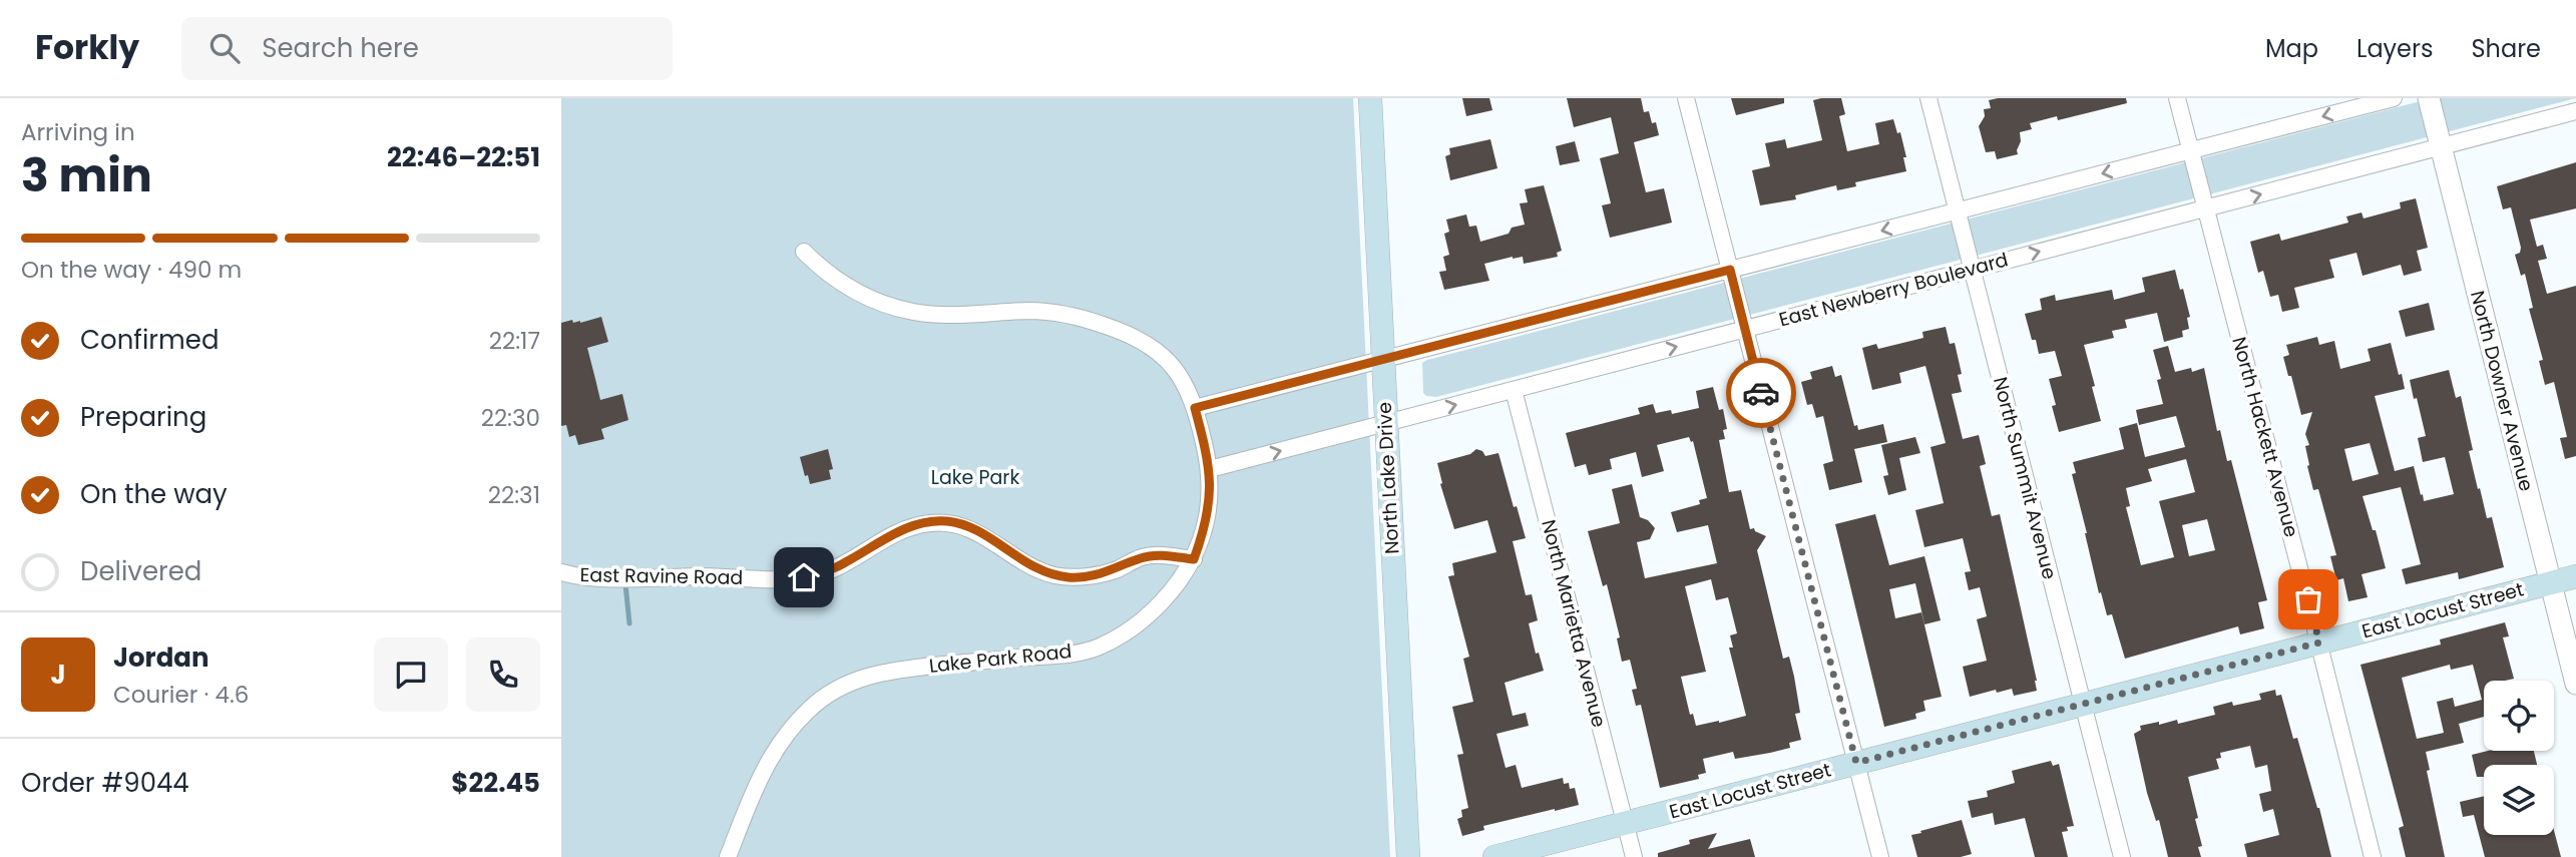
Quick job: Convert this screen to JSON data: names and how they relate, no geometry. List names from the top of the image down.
{
  "streets": {
    "main road": ["North Lake Drive", "East Locust Street"],
    "street": [
      "East Newberry Boulevard",
      "North Downer Avenue",
      "North Hackett Avenue",
      "North Summit Avenue",
      "East Ravine Road",
      "North Marietta Avenue",
      "Lake Park Road"
    ]
  },
  "crossings": [
    ["East Newberry Boulevard", "North Downer Avenue"],
    ["East Newberry Boulevard", "North Hackett Avenue"],
    ["East Newberry Boulevard", "North Lake Drive"],
    ["East Newberry Boulevard", "North Summit Avenue"],
    ["East Newberry Boulevard", "North Marietta Avenue"],
    ["East Newberry Boulevard", "Lake Park Road"],
    ["North Downer Avenue", "East Locust Street"],
    ["North Hackett Avenue", "East Locust Street"],
    ["North Summit Avenue", "East Locust Street"],
    ["East Ravine Road", "Lake Park Road"],
    ["East Locust Street", "North Marietta Avenue"]
  ],
  "parks": ["Lake Park"],
  "page": {
    "header": "Forkly",
    "search": "Search here",
    "nav": ["Map", "Layers", "Share"],
    "heading": ["3 min", "Arriving in", "22:46–22:51"],
    "panel": [
      "Jordan",
      "Courier · 4.6",
      "Order #9044",
      "$22.45"
    ],
    "bar": "On the way · 490 m",
    "list": [
      ["Confirmed", "22:17"],
      ["Preparing", "22:30"],
      ["On the way", "22:31"],
      "Delivered"
    ],
    "round": "J"
  }
}
